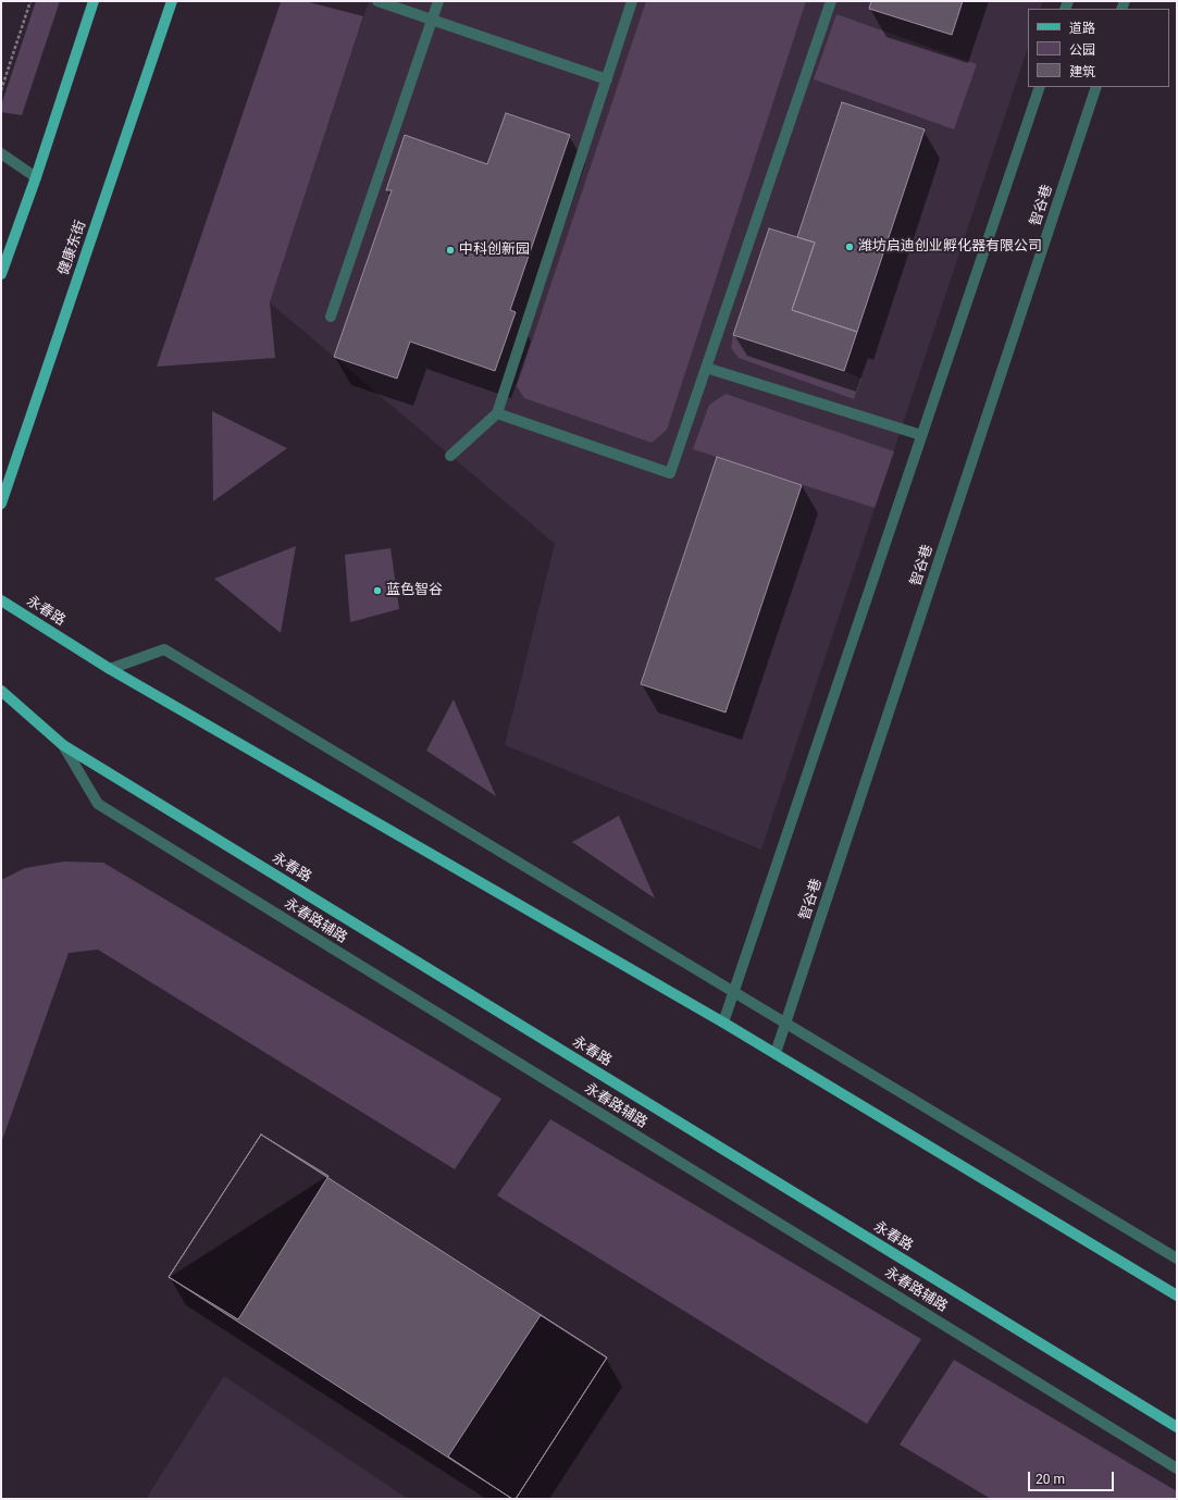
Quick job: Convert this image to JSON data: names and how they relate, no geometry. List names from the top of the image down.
{
  "streets": {
    "main road": ["健康东街", "永春路"],
    "street": ["智谷巷", "永春路辅路"]
  },
  "crossings": [
    ["智谷巷", "永春路"],
    ["永春路", "永春路辅路"]
  ],
  "places": ["潍坊启迪创业孵化器有限公司", "中科创新园", "蓝色智谷"],
  "legend": ["道路", "公园", "建筑"],
  "scale_bar": "20 m"
}
